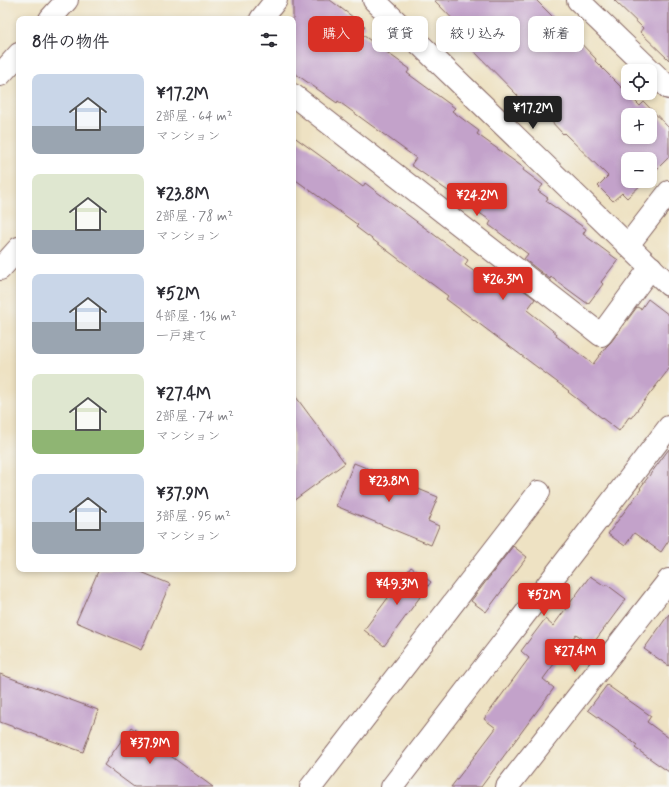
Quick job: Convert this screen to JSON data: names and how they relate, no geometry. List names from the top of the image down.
{
  "page": {
    "chip": [
      "購入",
      "賃貸",
      "絞り込み",
      "新着"
    ],
    "heading": "8件の物件",
    "map_buttons": ["+", "−"],
    "list": [
      {
        "name": "¥17.2M",
        "note": "2部屋 · 64 m² · マンション"
      },
      {
        "name": "¥23.8M",
        "note": "2部屋 · 78 m² · マンション"
      },
      {
        "name": "¥52M",
        "note": "4部屋 · 136 m² · 一戸建て"
      },
      {
        "name": "¥27.4M",
        "note": "2部屋 · 74 m² · マンション"
      },
      {
        "name": "¥37.9M",
        "note": "3部屋 · 95 m² · マンション"
      }
    ],
    "price": [
      "¥17.2M",
      "¥24.2M",
      "¥26.3M",
      "¥23.8M",
      "¥49.3M",
      "¥52M",
      "¥27.4M",
      "¥37.9M"
    ]
  }
}
